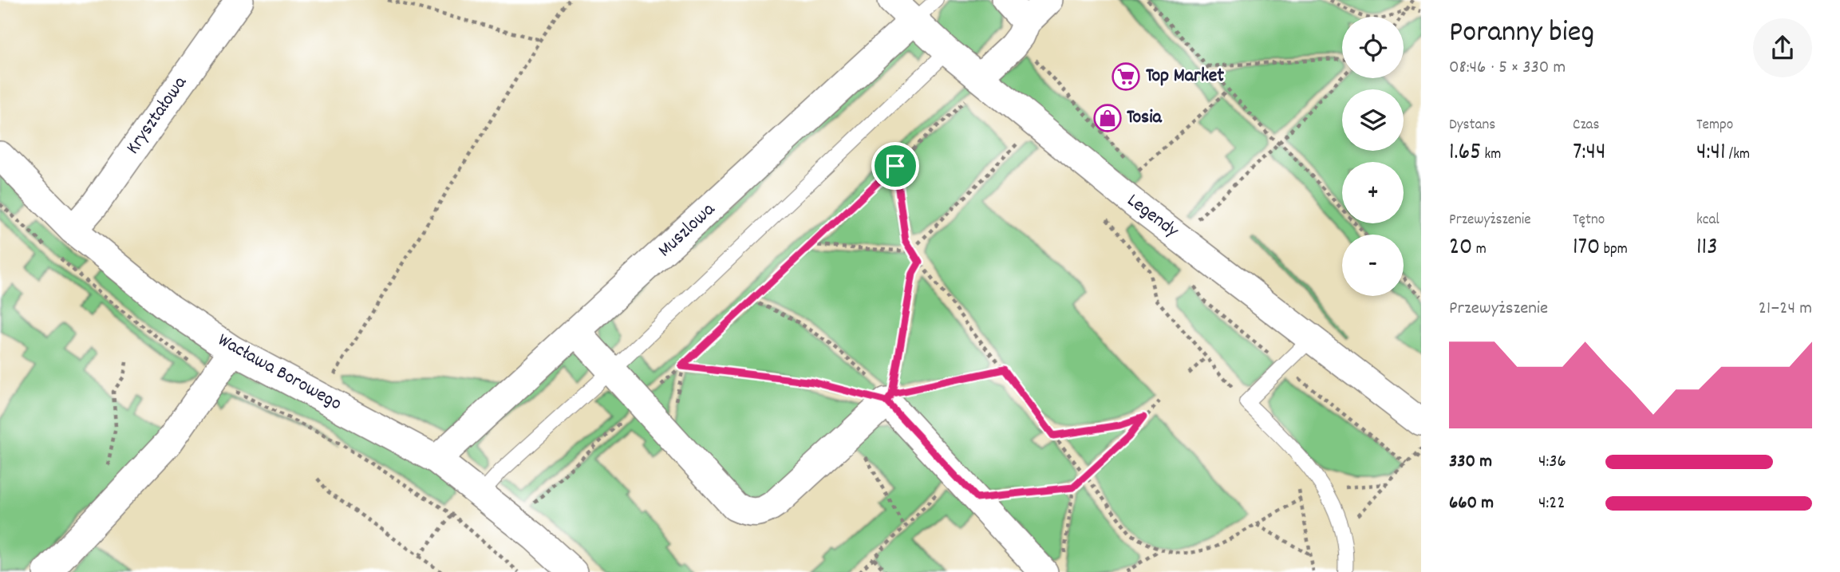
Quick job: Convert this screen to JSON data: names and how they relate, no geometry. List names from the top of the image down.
{
  "streets": {
    "street": [
      "Kryształowa",
      "Legendy",
      "Muszlowa",
      "Wacława Borowego"
    ]
  },
  "crossings": [
    ["Kryształowa", "Wacława Borowego"],
    ["Legendy", "Muszlowa"],
    ["Muszlowa", "Wacława Borowego"]
  ],
  "places": {
    "supermarket": ["Top Market"],
    "shop": ["Tosia"]
  },
  "page": {
    "heading": ["Poranny bieg", "08:46 · 5 × 330 m"],
    "map_buttons": ["+", "−"],
    "stats": [
      ["Dystans", "1.65 km"],
      ["Czas", "7:44"],
      ["Tempo", "4:41 /km"],
      ["Przewyższenie", "20 m"],
      ["Tętno", "170 bpm"],
      ["kcal", "113"]
    ],
    "chart": ["Przewyższenie", "21–24 m"],
    "list": [
      {
        "name": "330 m",
        "note": "4:36"
      },
      {
        "name": "660 m",
        "note": "4:22"
      }
    ]
  }
}
